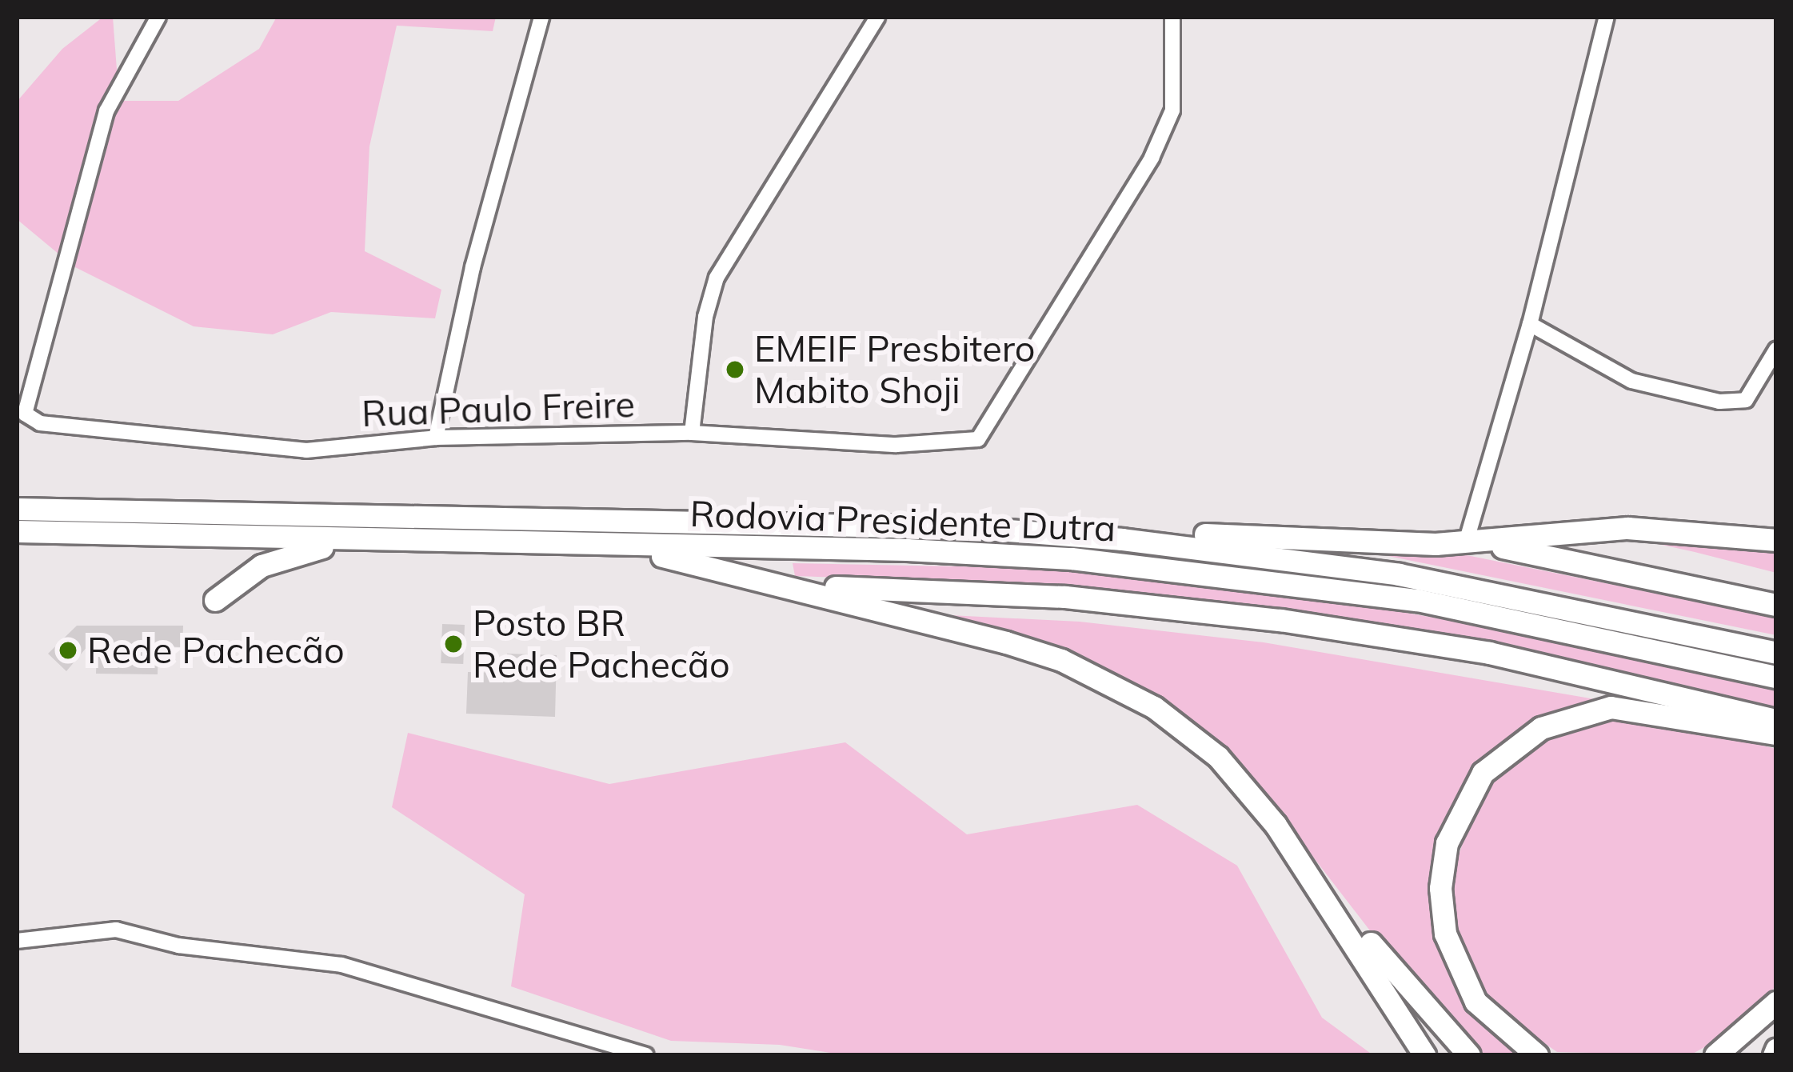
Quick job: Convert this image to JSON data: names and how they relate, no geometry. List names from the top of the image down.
{
  "streets": {
    "highway": ["Rodovia Presidente Dutra"],
    "street": ["Rua Paulo Freire"]
  },
  "places": ["EMEIF Presbitero Mabito Shoji", "Posto BR Rede Pachecão", "Rede Pachecão"]
}
